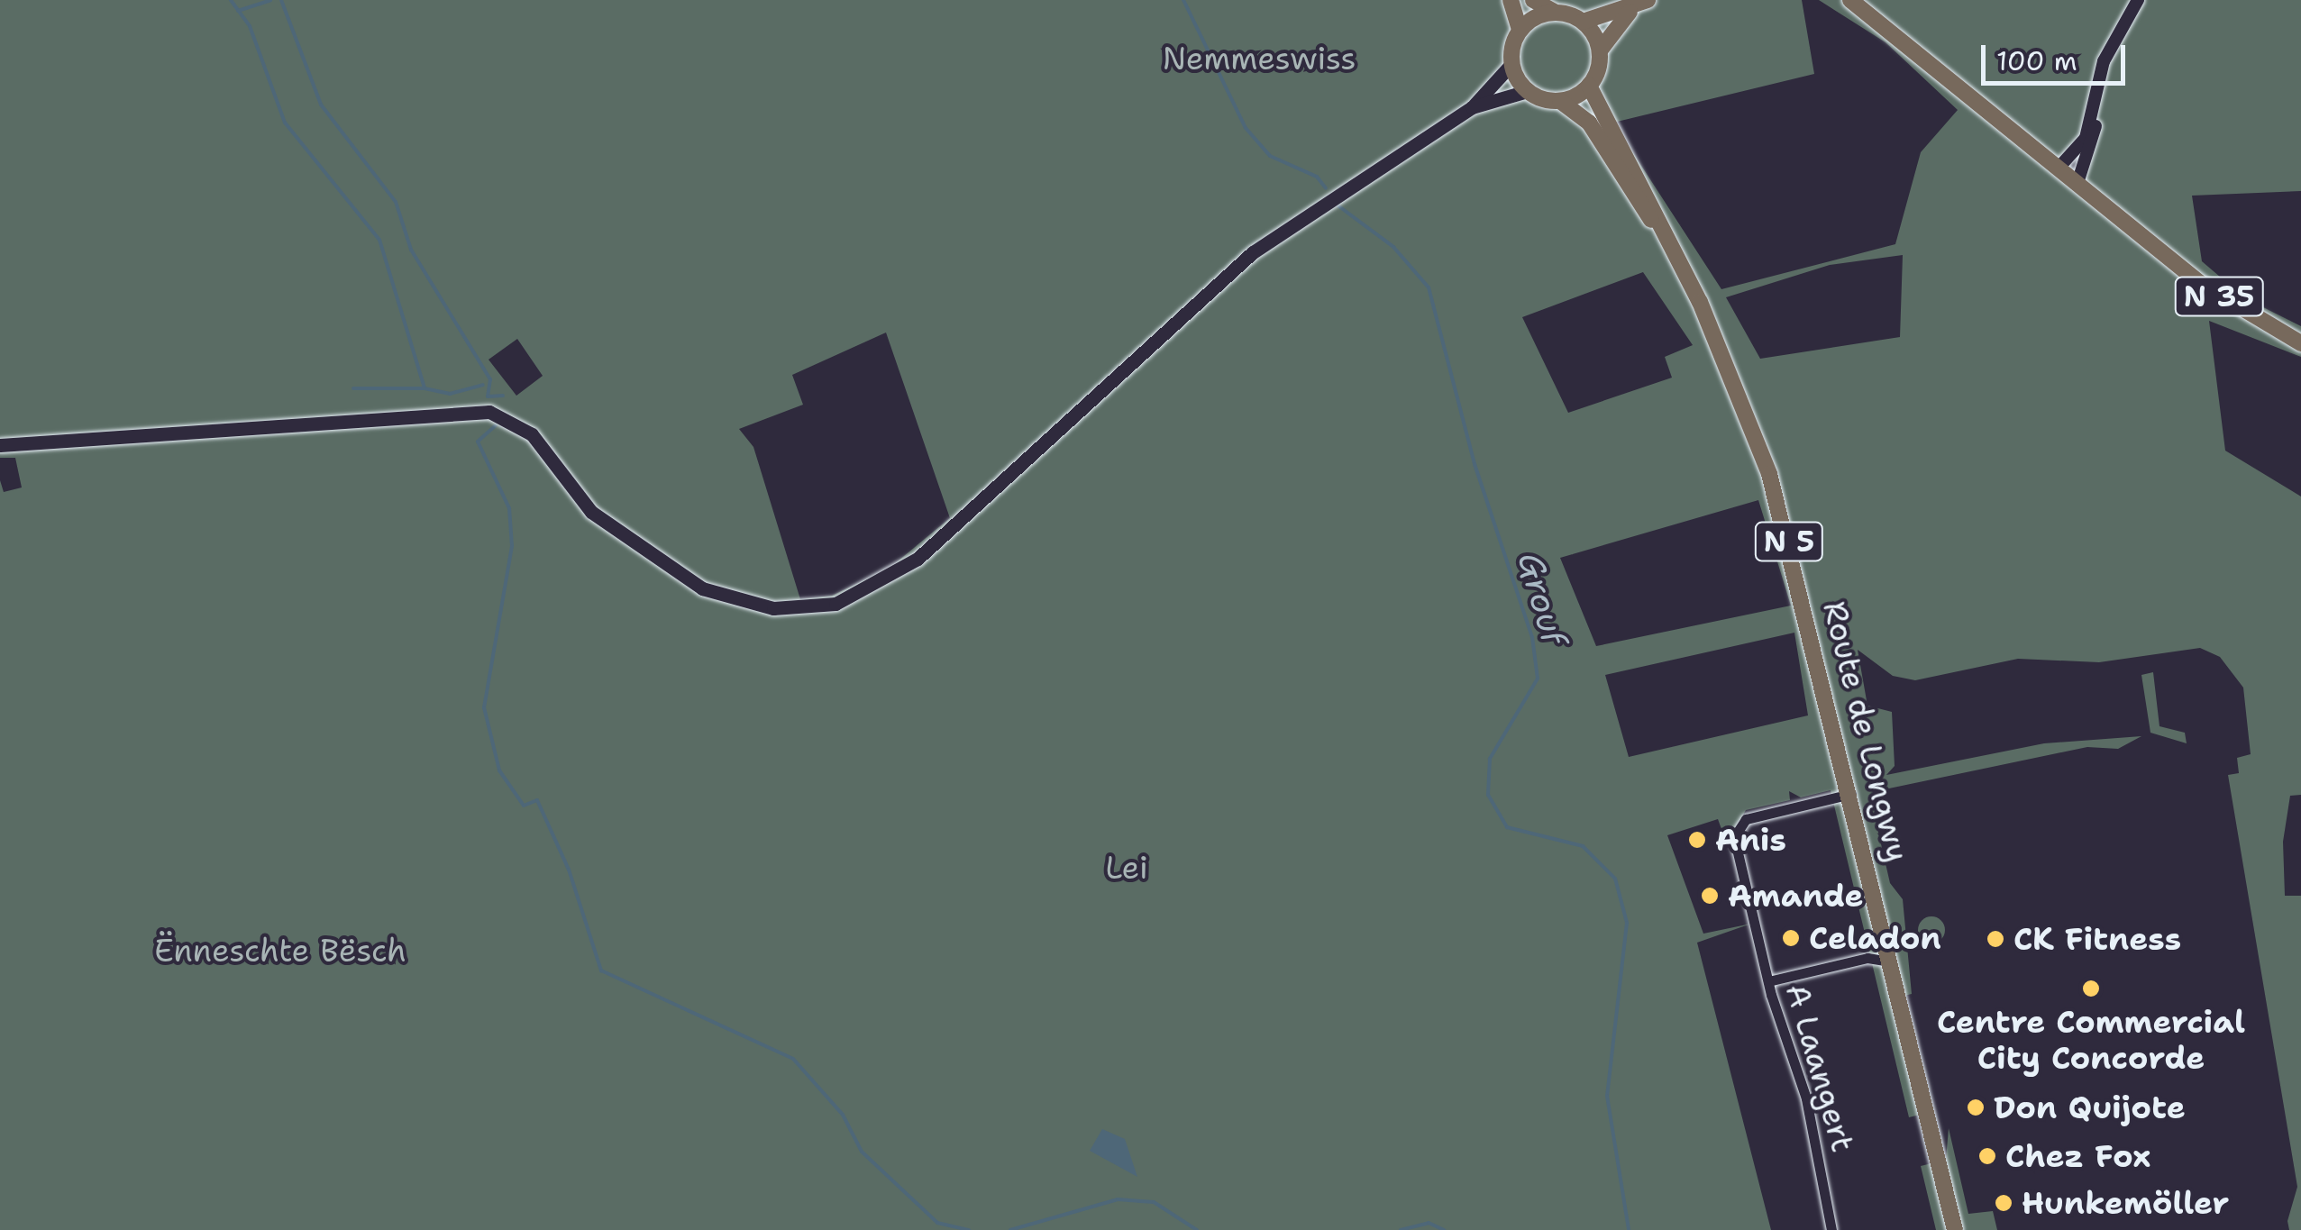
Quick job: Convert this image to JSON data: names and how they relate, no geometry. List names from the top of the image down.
{
  "streets": {
    "main road": ["N 35", "N 5", "Route de Longwy"],
    "street": ["A Laangert"]
  },
  "crossings": [
    ["N 5", "Route de Longwy"],
    ["Route de Longwy", "A Laangert"]
  ],
  "water": ["Grouf"],
  "parks": ["Nemmeswiss", "Lei", "Ënneschte Bësch"],
  "places": [
    "Anis",
    "Amande",
    "Celadon",
    "CK Fitness",
    "Centre Commercial City Concorde",
    "Don Quijote",
    "Chez Fox",
    "Hunkemöller"
  ],
  "scale_bar": "100 m"
}
